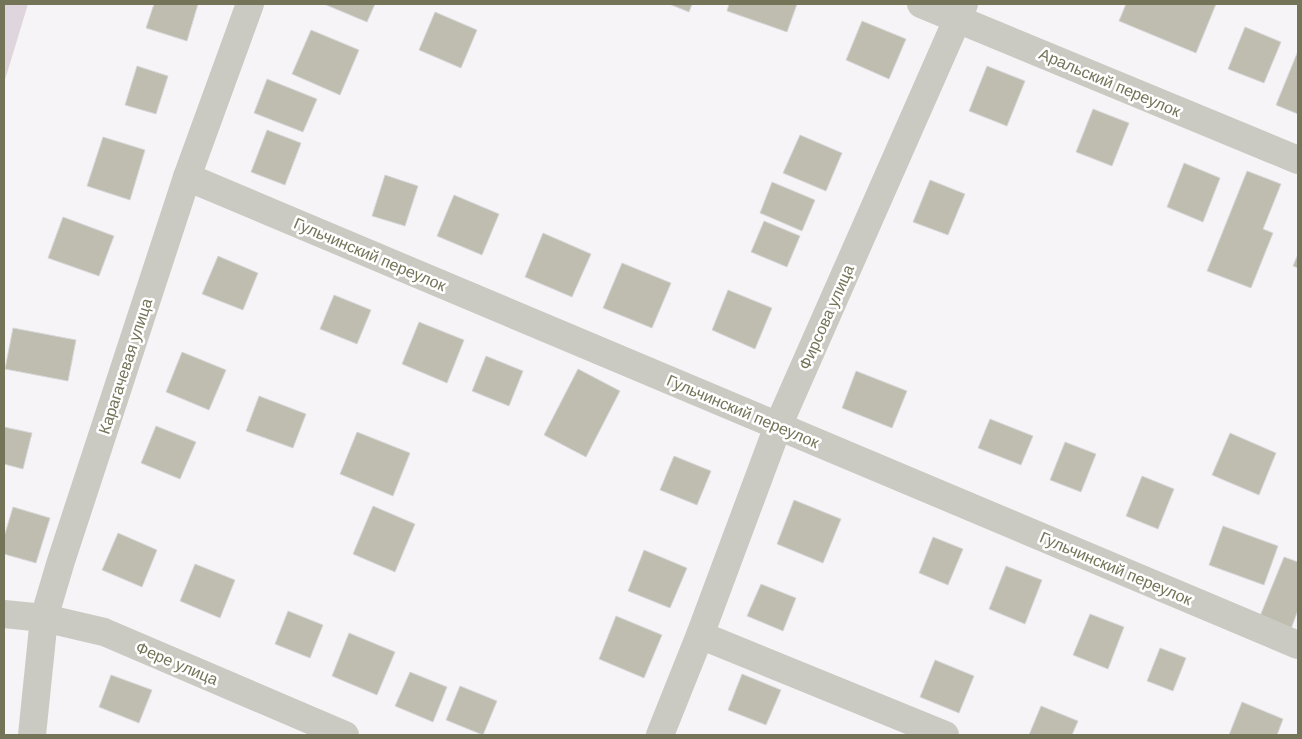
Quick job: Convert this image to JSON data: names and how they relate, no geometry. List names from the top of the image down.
{
  "streets": {
    "street": [
      "Аральский переулок",
      "Гульчинский переулок",
      "Фирсова улица",
      "Карагачевая улица",
      "Фере улица"
    ]
  },
  "crossings": [
    ["Аральский переулок", "Фирсова улица"],
    ["Гульчинский переулок", "Фирсова улица"],
    ["Гульчинский переулок", "Карагачевая улица"],
    ["Карагачевая улица", "Фере улица"]
  ]
}
